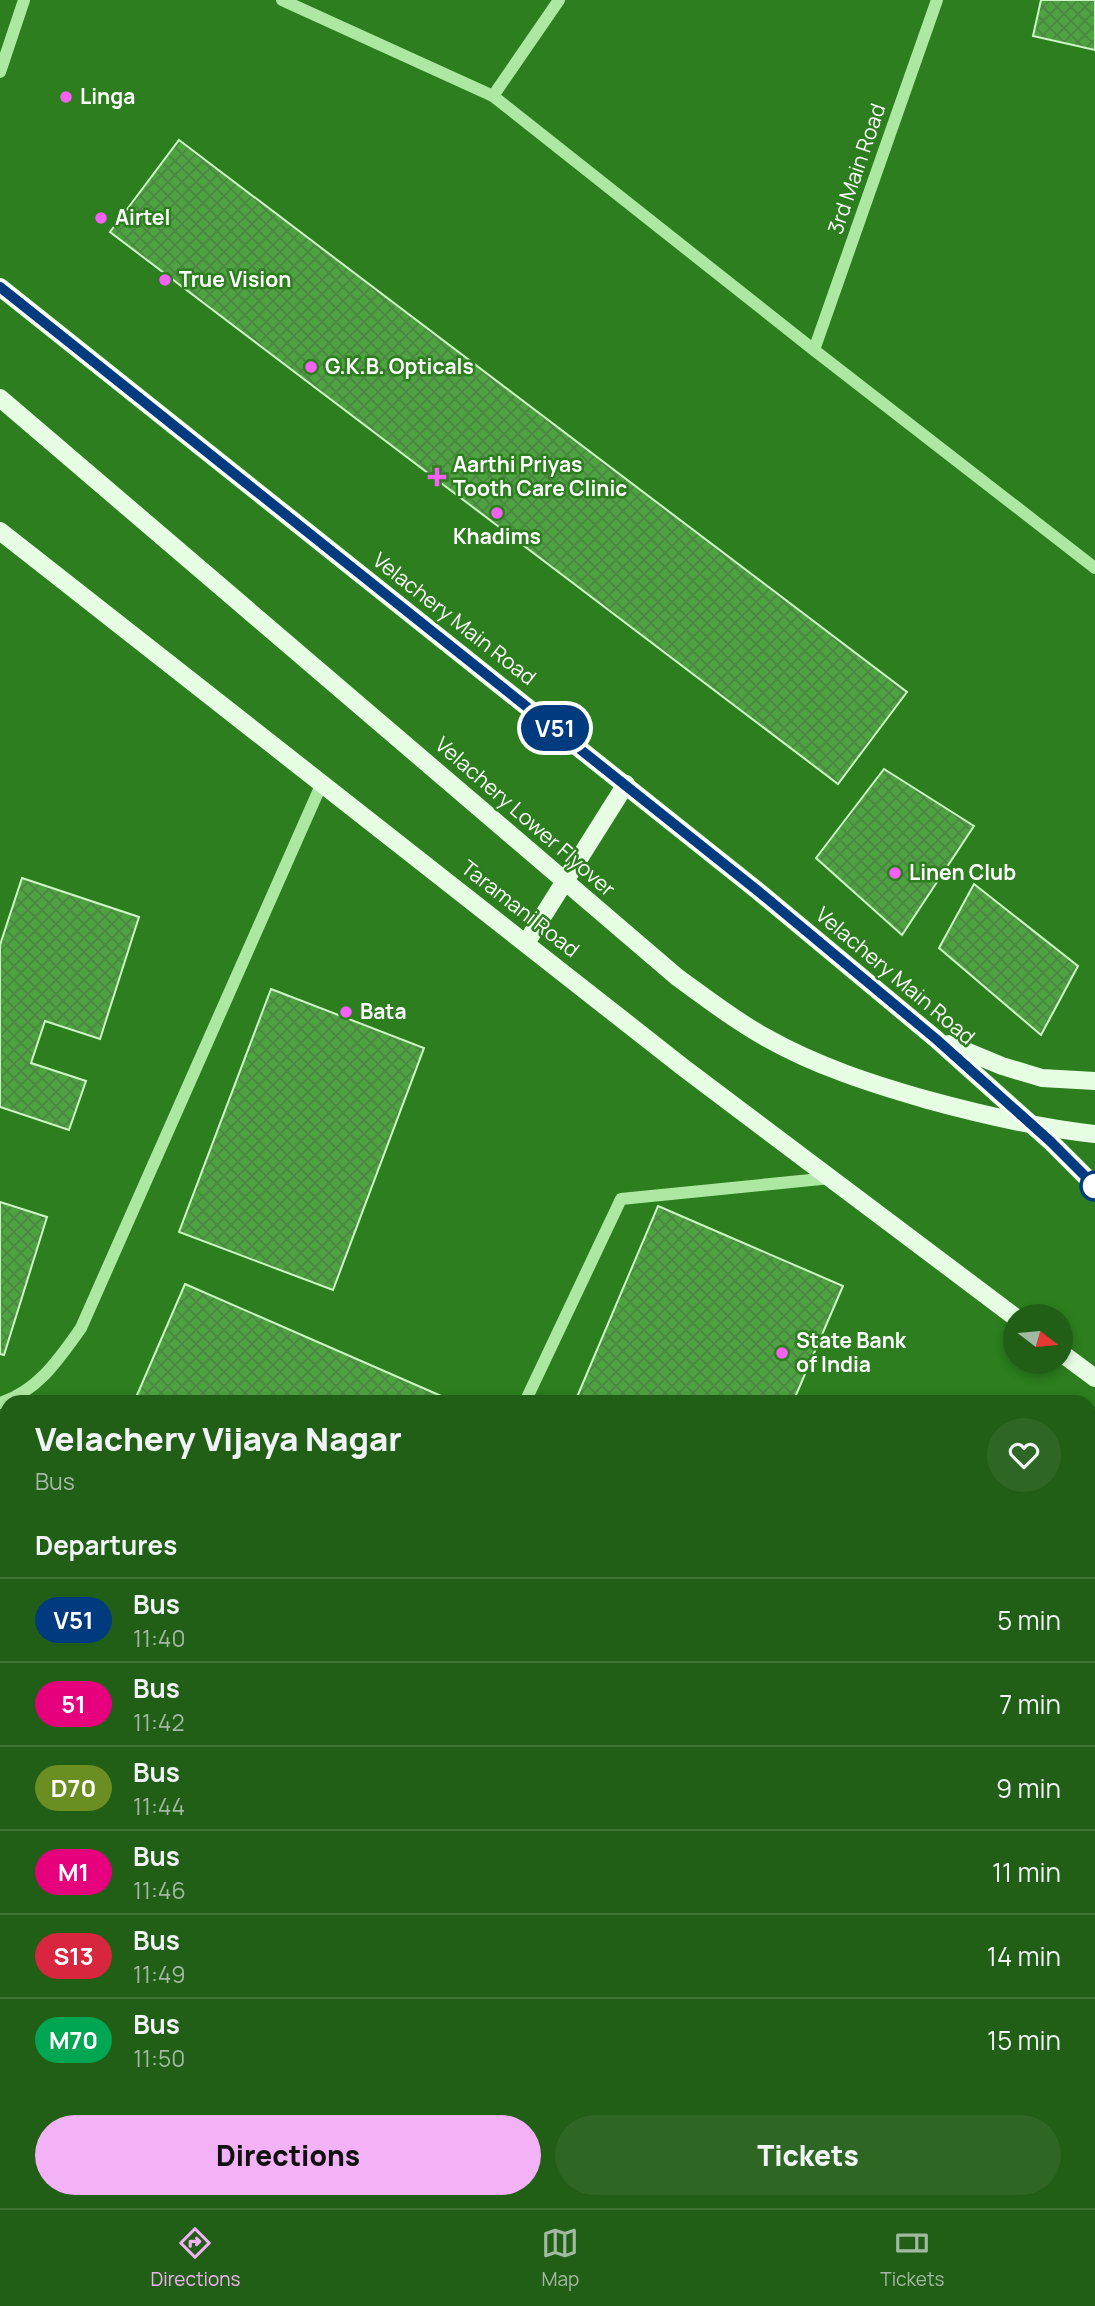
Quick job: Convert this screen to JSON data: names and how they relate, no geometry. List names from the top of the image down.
{
  "streets": {
    "main road": ["Velachery Main Road", "Velachery Lower Flyover", "Taramani Road"],
    "street": ["3rd Main Road"]
  },
  "places": {
    "other": [
      "Linga",
      "Airtel",
      "True Vision",
      "G.K.B. Opticals",
      "Khadims",
      "Linen Club",
      "Bata",
      "State Bank of India"
    ],
    "health": ["Aarthi Priyas Tooth Care Clinic"]
  },
  "lines": ["bus line V51"],
  "north": "right",
  "page": {
    "on_map": "V51",
    "heading": [
      ["Velachery Vijaya Nagar", "Bus"],
      "Departures"
    ],
    "list": [
      {
        "mark": "V51",
        "name": "Bus",
        "note": "11:40",
        "value": "5 min"
      },
      {
        "mark": "51",
        "name": "Bus",
        "note": "11:42",
        "value": "7 min"
      },
      {
        "mark": "D70",
        "name": "Bus",
        "note": "11:44",
        "value": "9 min"
      },
      {
        "mark": "M1",
        "name": "Bus",
        "note": "11:46",
        "value": "11 min"
      },
      {
        "mark": "S13",
        "name": "Bus",
        "note": "11:49",
        "value": "14 min"
      },
      {
        "mark": "M70",
        "name": "Bus",
        "note": "11:50",
        "value": "15 min"
      }
    ],
    "buttons": ["Directions", "Tickets"],
    "tabs": ["Directions", "Map", "Tickets"]
  }
}
